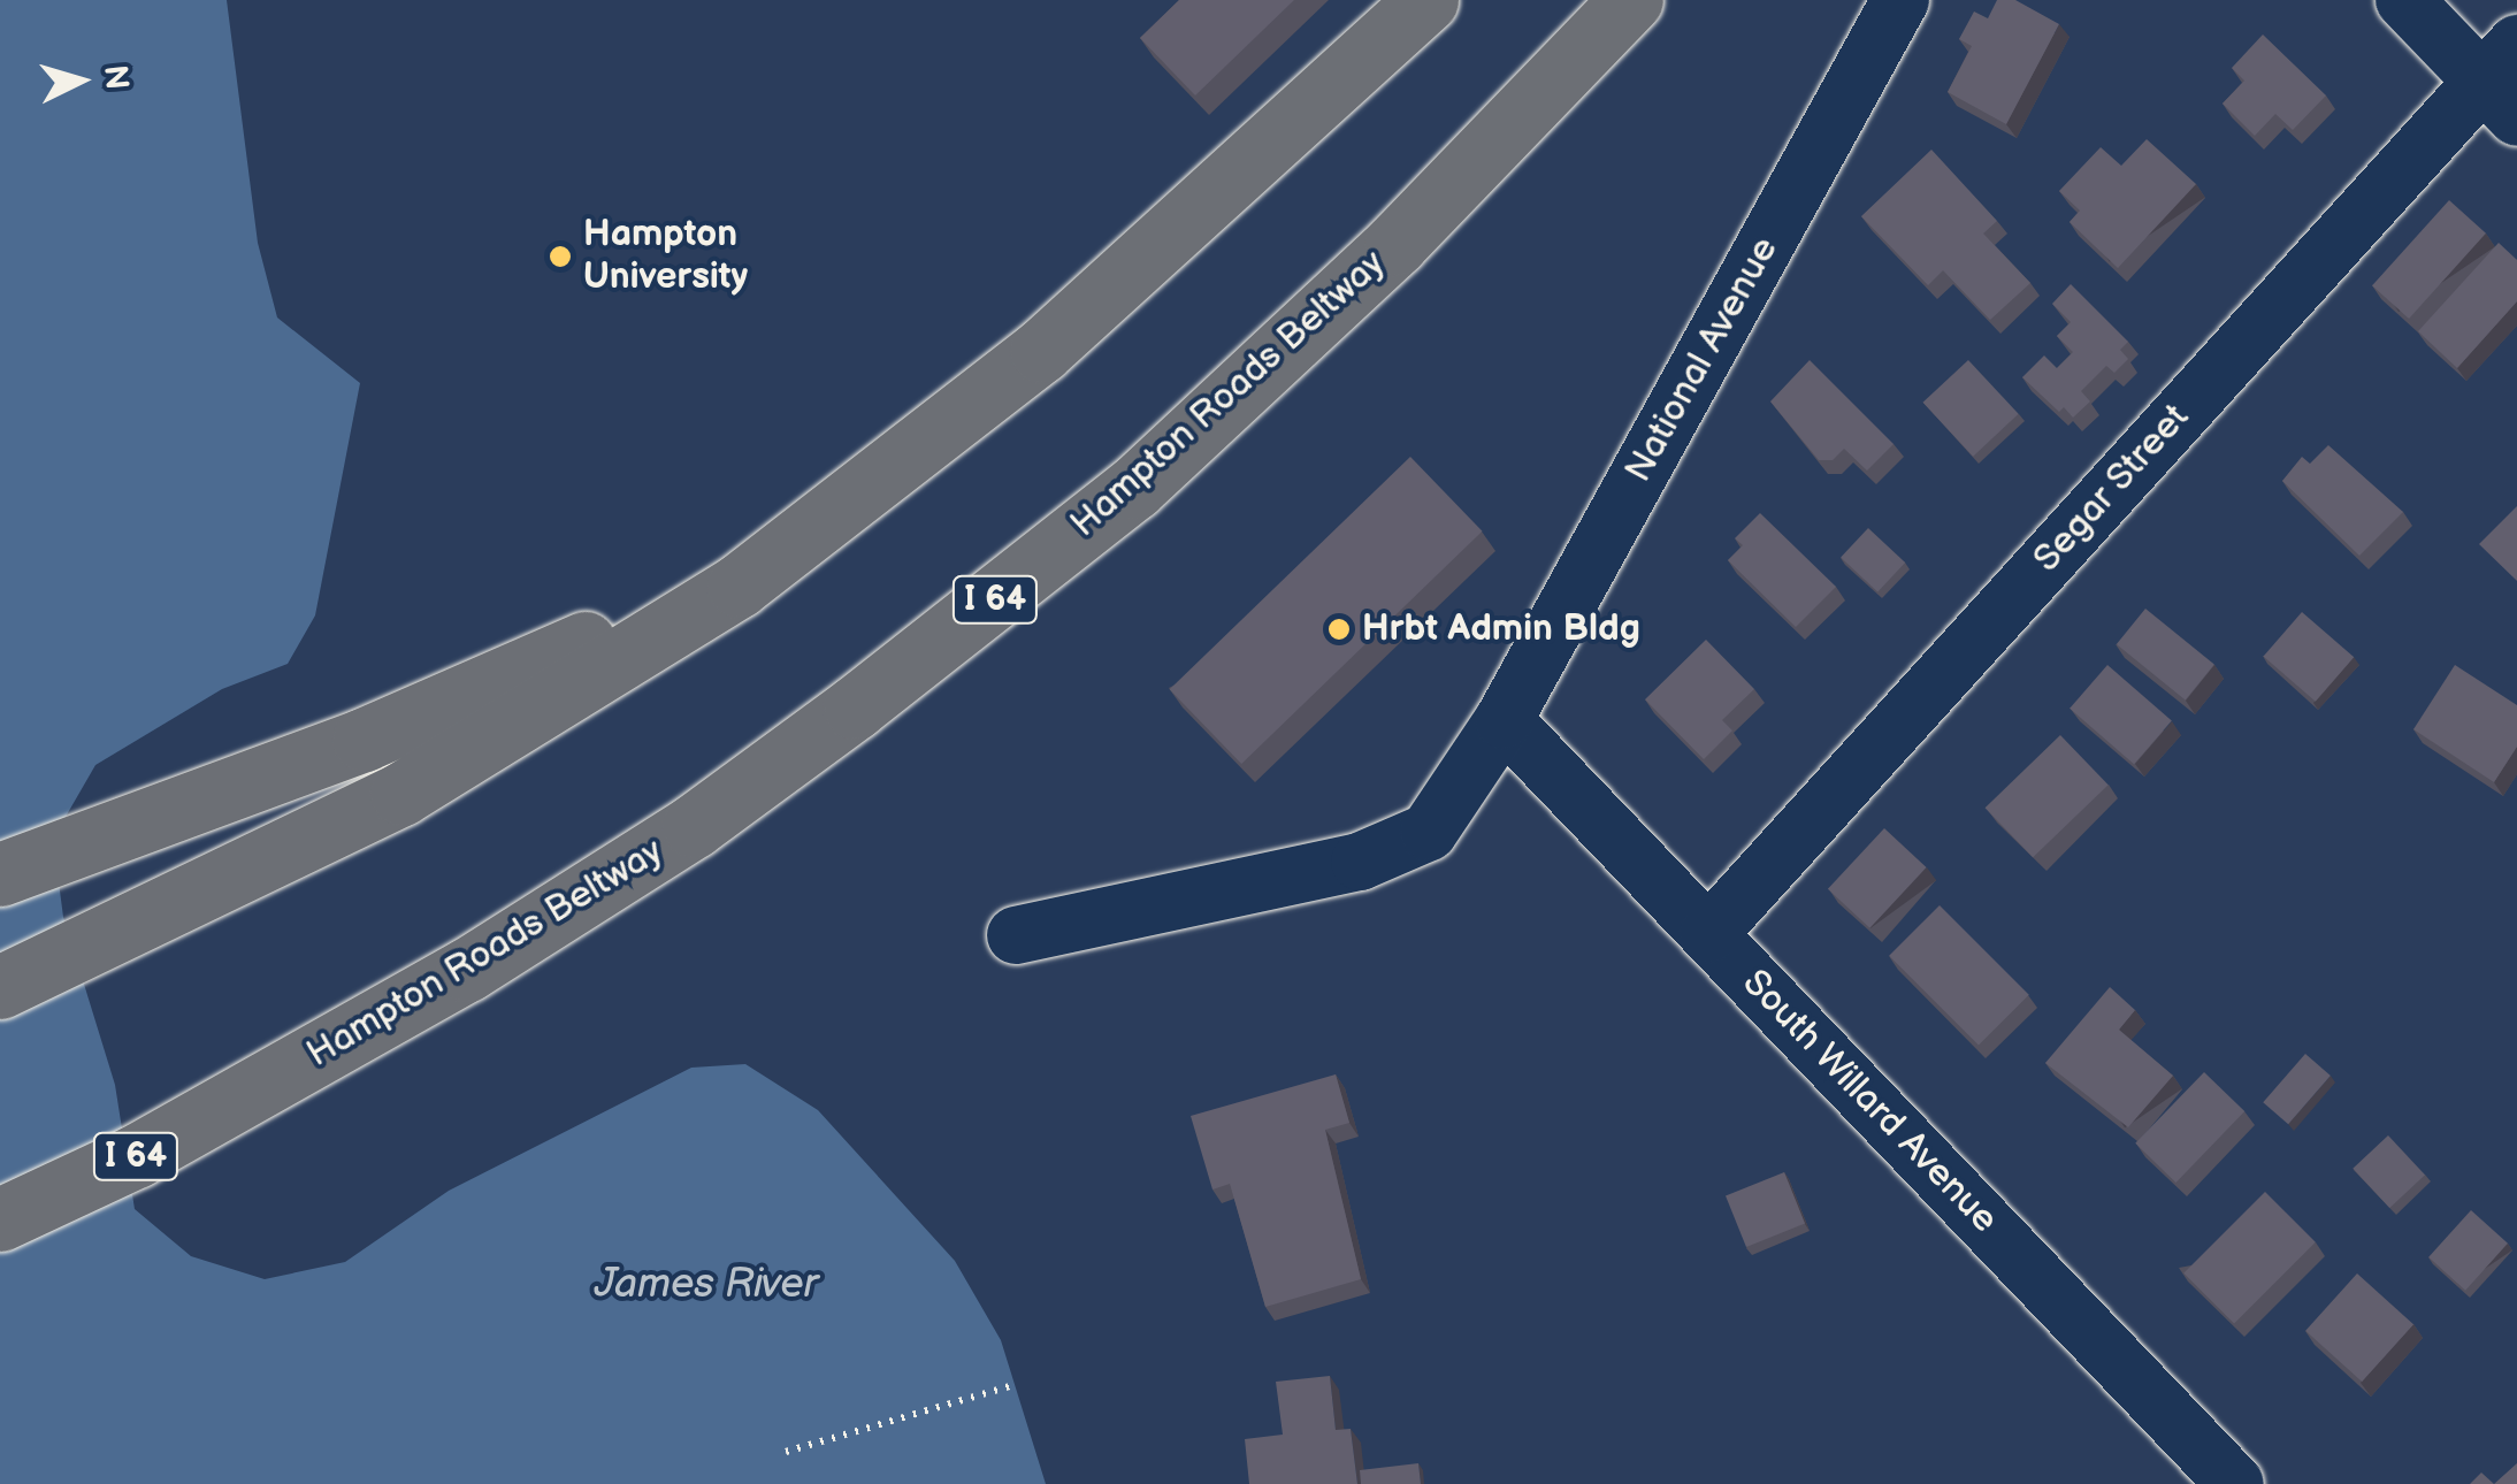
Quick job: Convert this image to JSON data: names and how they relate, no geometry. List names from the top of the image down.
{
  "streets": {
    "highway": ["Hampton Roads Beltway", "I 64"],
    "street": ["National Avenue", "Segar Street", "South Willard Avenue"]
  },
  "crossings": [
    ["National Avenue", "South Willard Avenue"],
    ["Segar Street", "South Willard Avenue"]
  ],
  "water": ["James River"],
  "places": ["Hampton University", "Hrbt Admin Bldg"],
  "north": "right"
}
